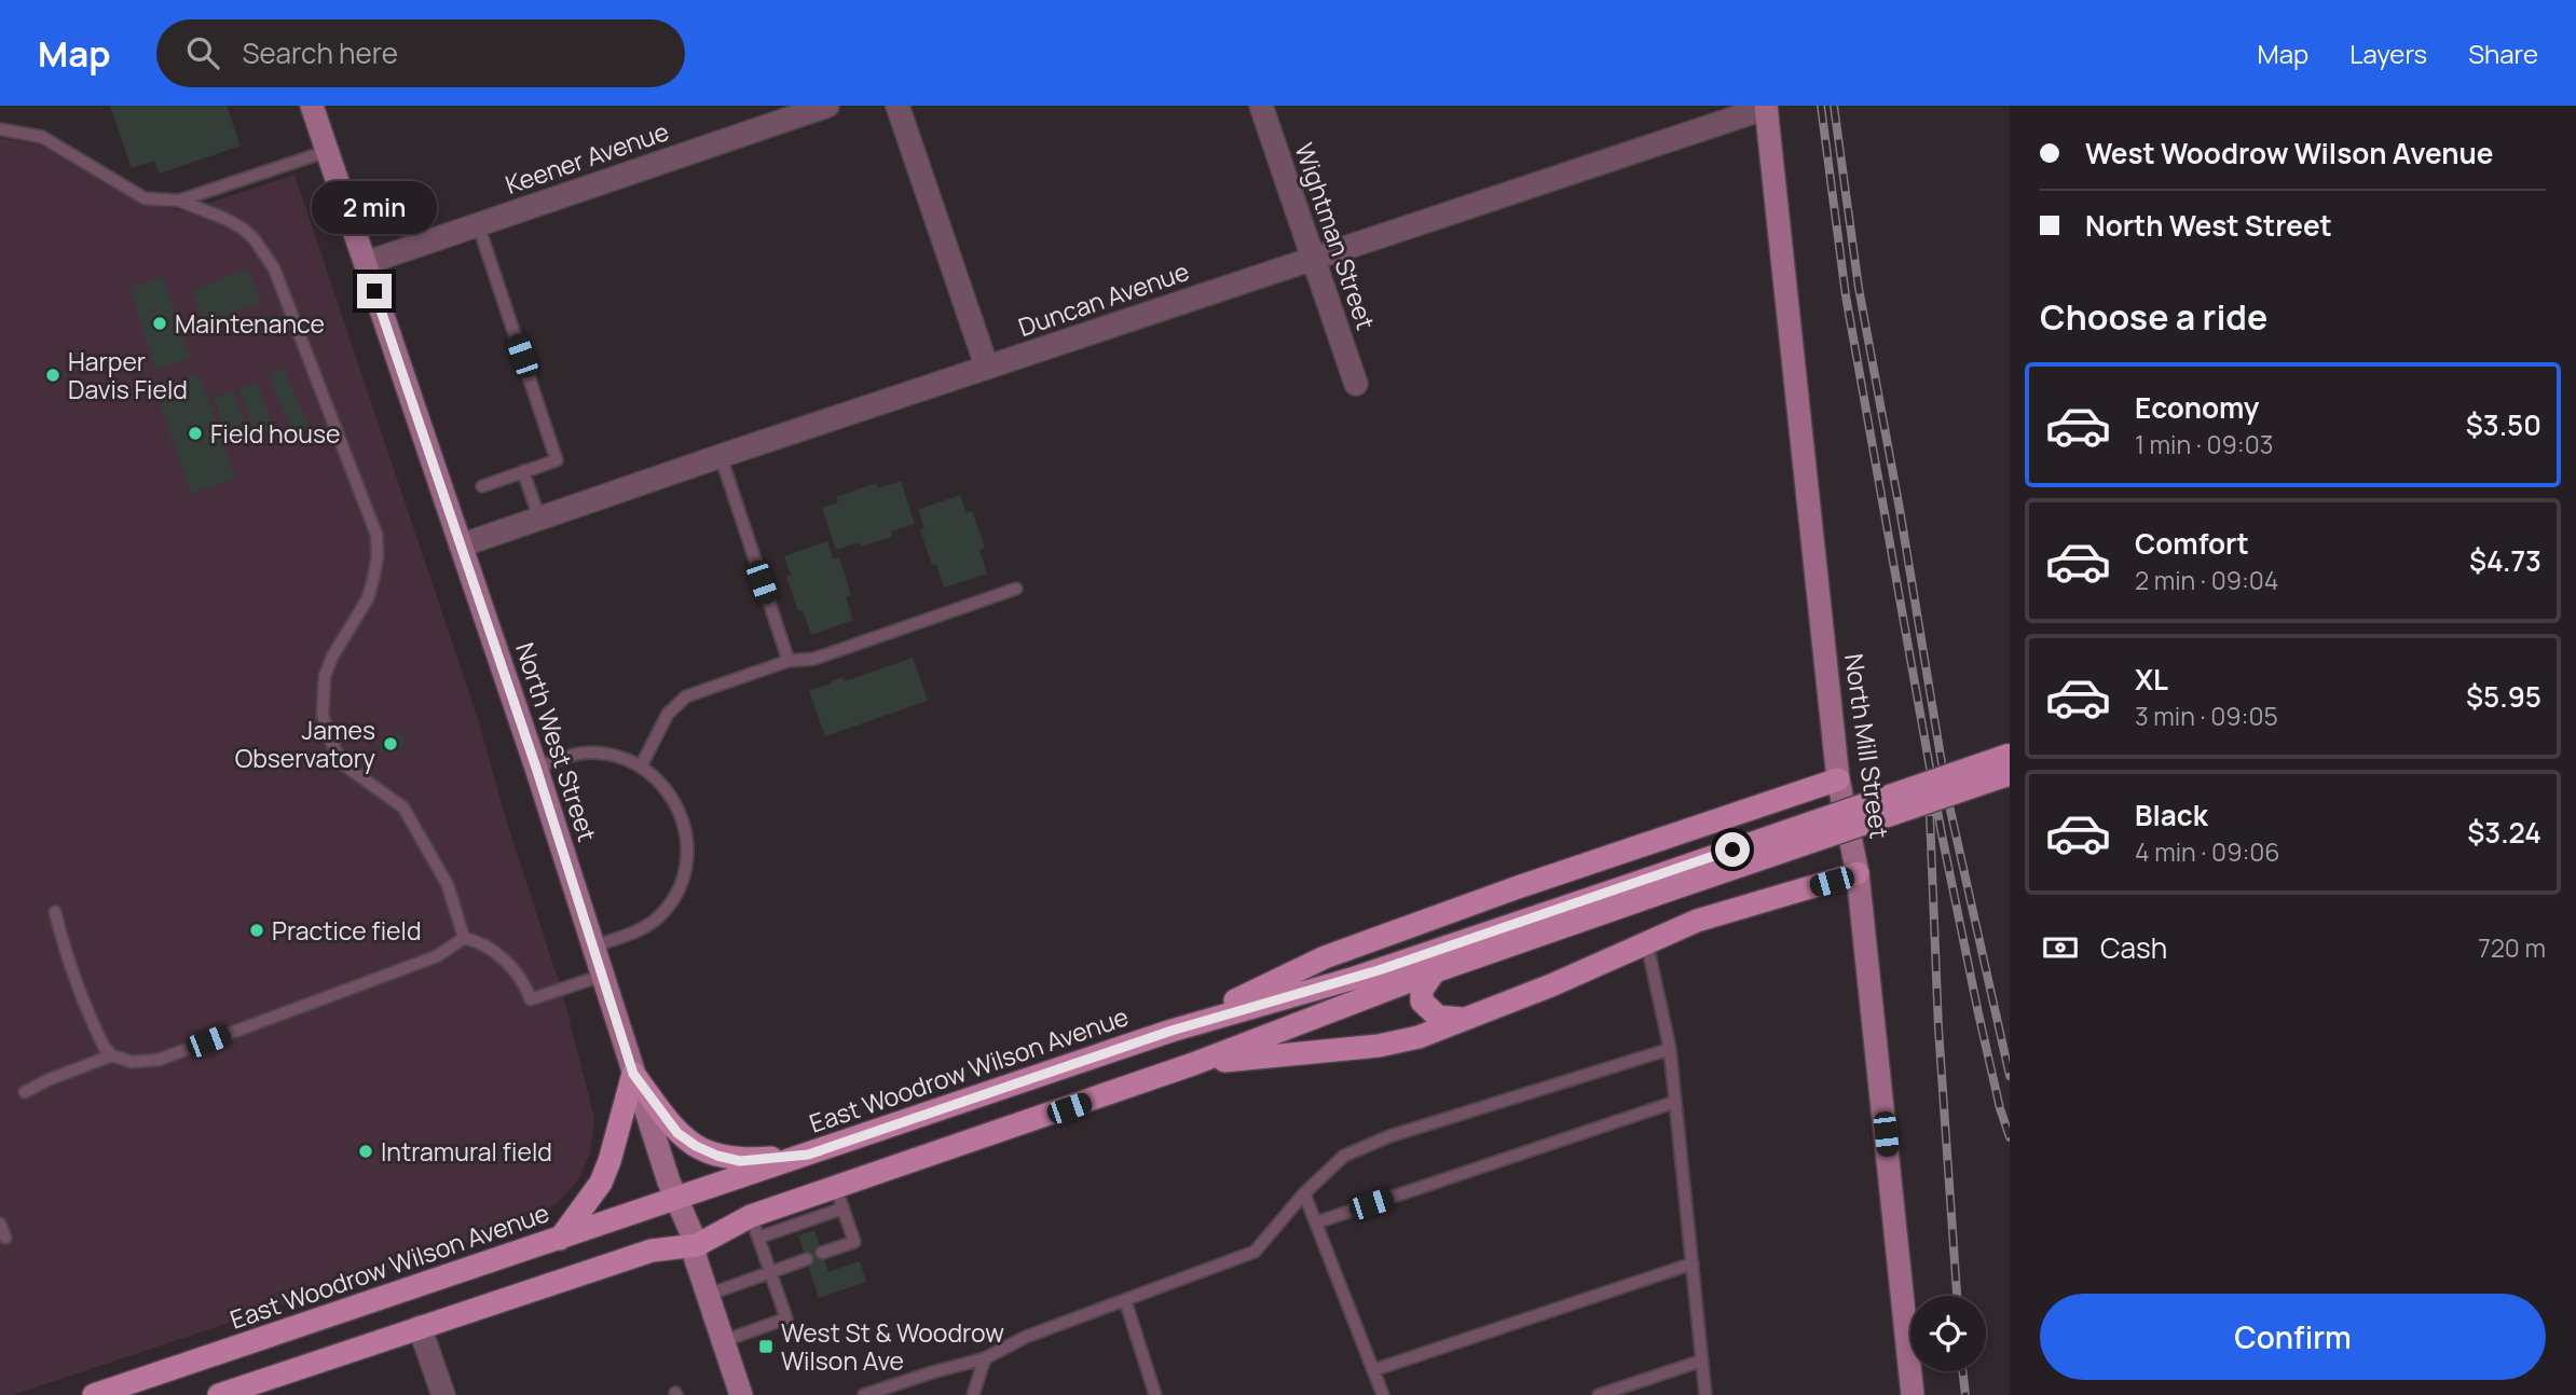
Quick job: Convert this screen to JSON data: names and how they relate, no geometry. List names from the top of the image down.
{
  "streets": {
    "main road": ["East Woodrow Wilson Avenue"],
    "street": [
      "Keener Avenue",
      "Wightman Street",
      "Duncan Avenue",
      "North West Street",
      "North Mill Street"
    ]
  },
  "crossings": [
    ["Keener Avenue", "North West Street"],
    ["Wightman Street", "Duncan Avenue"],
    ["Duncan Avenue", "North West Street"],
    ["Duncan Avenue", "North Mill Street"],
    ["North West Street", "East Woodrow Wilson Avenue"]
  ],
  "places": {
    "other": [
      "Maintenance",
      "Harper Davis Field",
      "Field house",
      "James Observatory",
      "Practice field",
      "Intramural field"
    ],
    "transit": ["West St & Woodrow Wilson Ave"]
  },
  "page": {
    "header": "Map",
    "search": "Search here",
    "nav": ["Map", "Layers", "Share"],
    "banner": ["West Woodrow Wilson Avenue", "North West Street"],
    "bubble": "2 min",
    "heading": "Choose a ride",
    "list": [
      {
        "name": "Economy",
        "note": "1 min · 09:03",
        "value": "$3.50"
      },
      {
        "name": "Comfort",
        "note": "2 min · 09:04",
        "value": "$4.73"
      },
      {
        "name": "XL",
        "note": "3 min · 09:05",
        "value": "$5.95"
      },
      {
        "name": "Black",
        "note": "4 min · 09:06",
        "value": "$3.24"
      }
    ],
    "pay": ["Cash", "720 m"],
    "buttons": "Confirm"
  }
}
